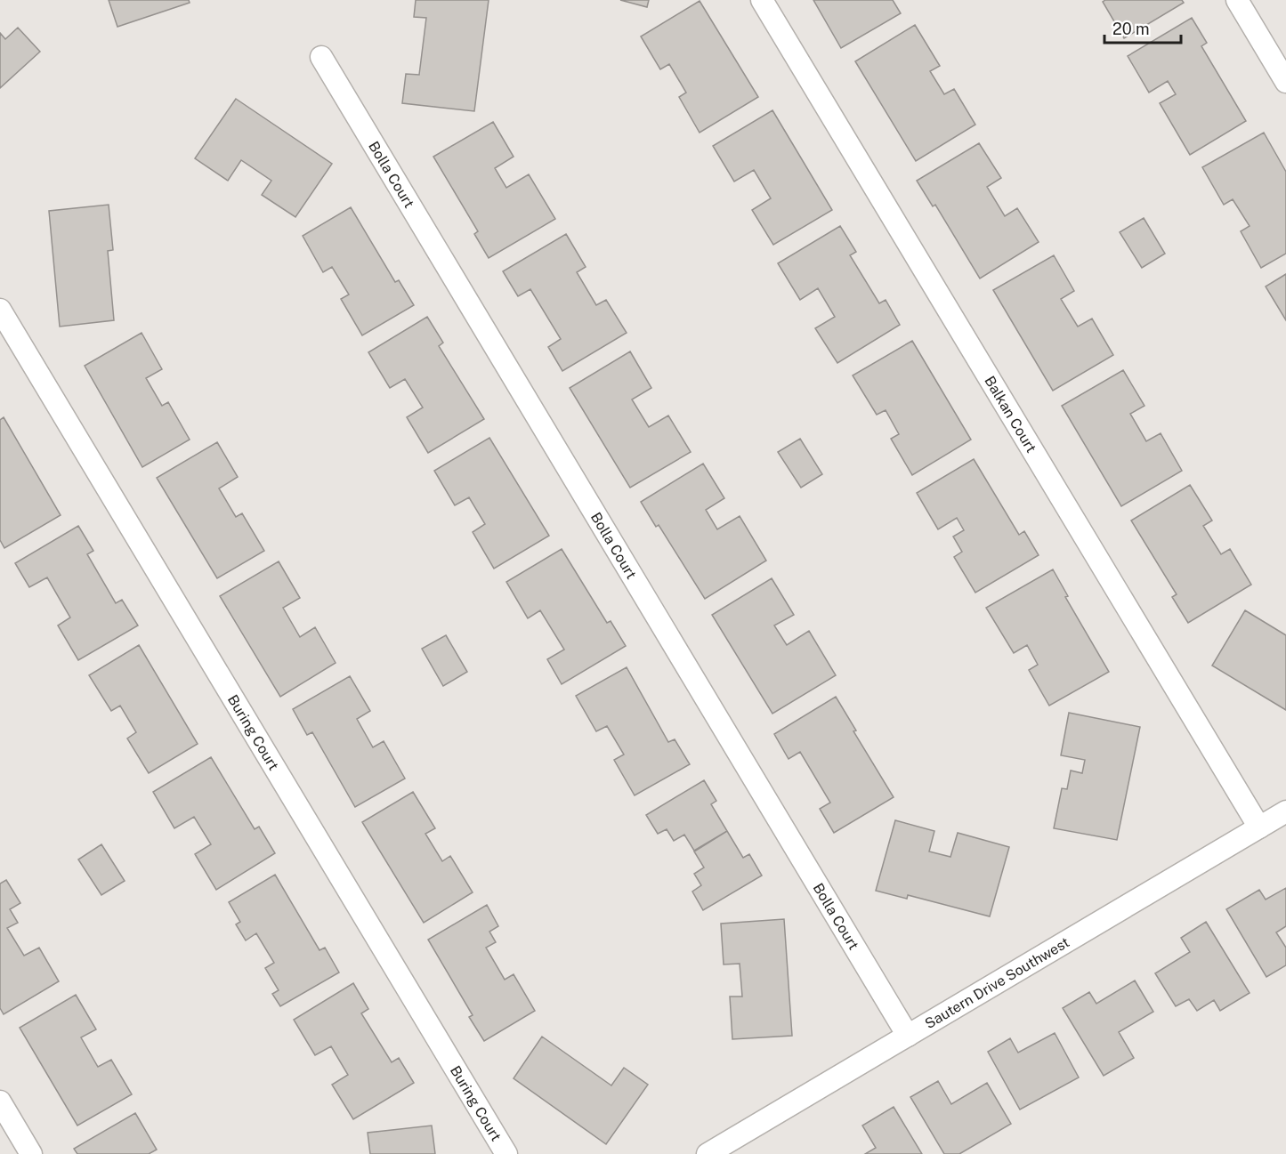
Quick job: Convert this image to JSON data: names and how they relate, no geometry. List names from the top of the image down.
{
  "streets": {
    "street": [
      "Bolla Court",
      "Balkan Court",
      "Buring Court",
      "Sautern Drive Southwest"
    ]
  },
  "crossings": [
    ["Bolla Court", "Sautern Drive Southwest"],
    ["Balkan Court", "Sautern Drive Southwest"]
  ],
  "scale_bar": "20 m"
}
